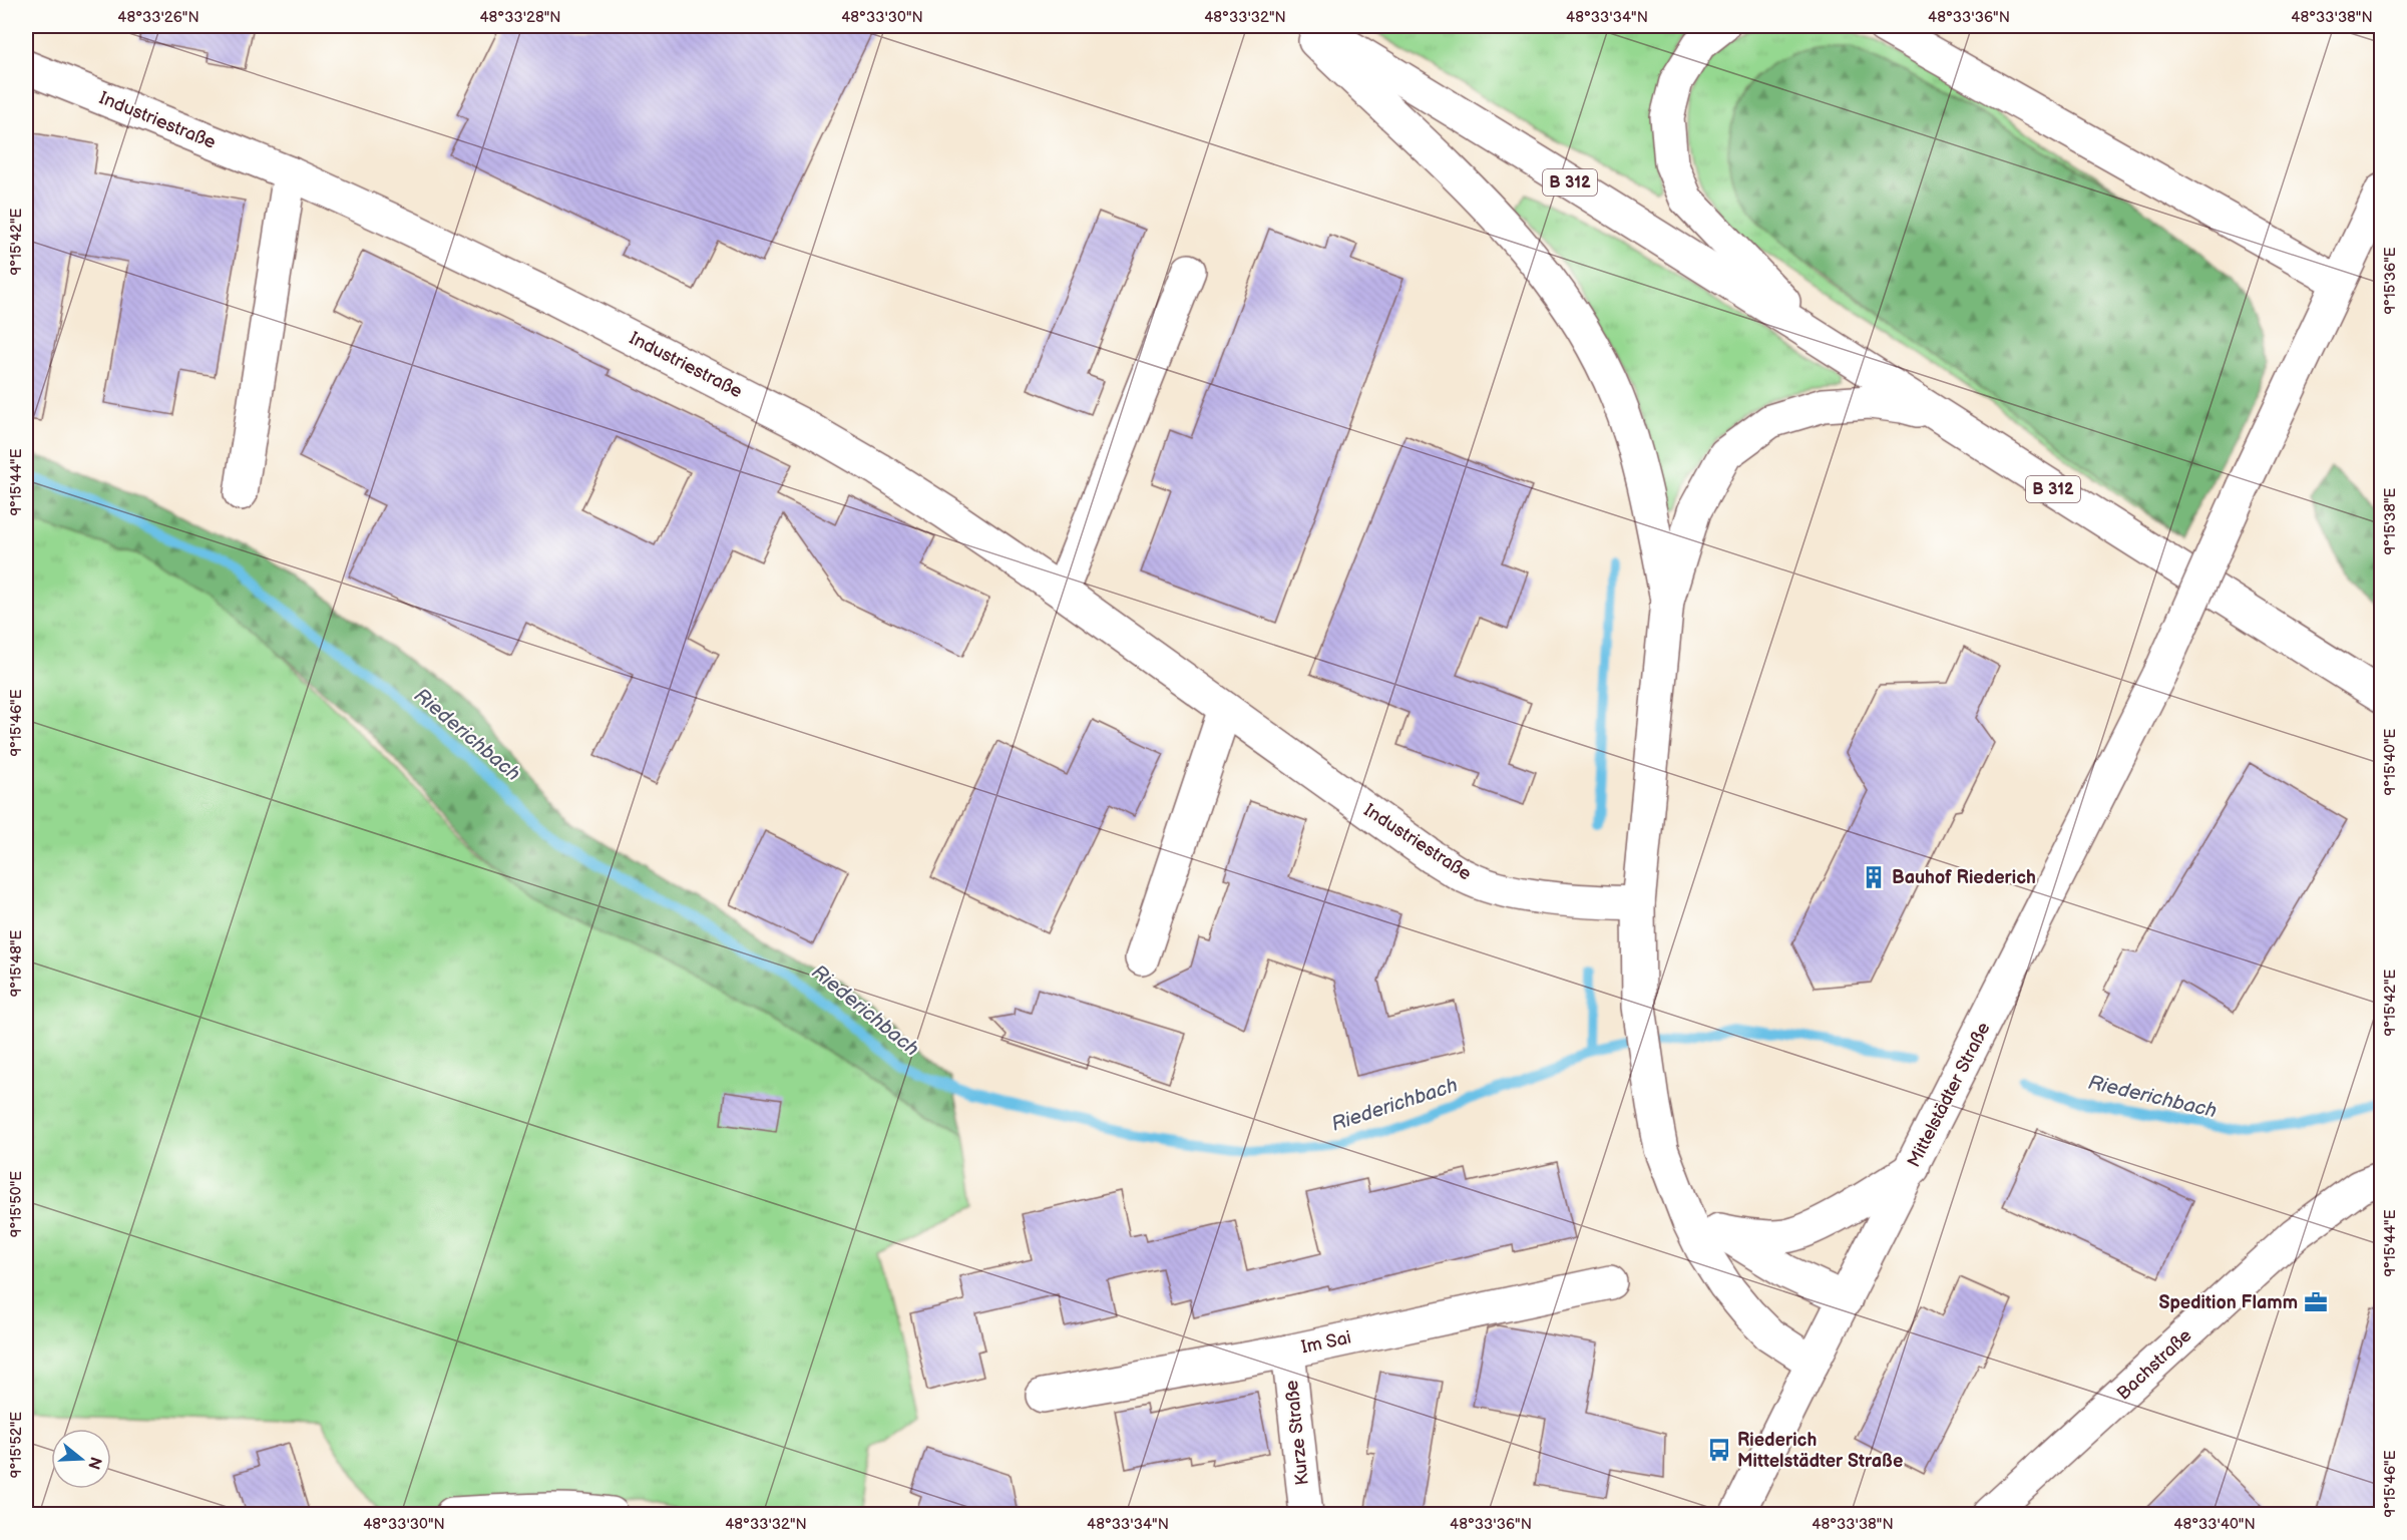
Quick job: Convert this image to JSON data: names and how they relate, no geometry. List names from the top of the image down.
{
  "streets": {
    "main road": [
      "Industriestraße",
      "B 312",
      "Mittelstädter Straße",
      "Im Sai",
      "Bachstraße",
      "Kurze Straße"
    ]
  },
  "crossings": [
    ["Im Sai", "Kurze Straße"]
  ],
  "water": ["Riederichbach"],
  "places": {
    "building": ["Bauhof Riederich"],
    "office": ["Spedition Flamm"],
    "bus stop": ["Riederich Mittelstädter Straße"]
  },
  "north": "right",
  "coordinates": [
    "48°33'26\"N",
    "48°33'28\"N",
    "48°33'30\"N",
    "48°33'32\"N",
    "48°33'34\"N",
    "48°33'36\"N",
    "48°33'38\"N",
    "9°15'42\"E",
    "9°15'36\"E",
    "9°15'44\"E",
    "9°15'38\"E",
    "9°15'46\"E",
    "9°15'40\"E",
    "9°15'48\"E",
    "9°15'50\"E",
    "9°15'52\"E",
    "48°33'40\"N"
  ]
}
